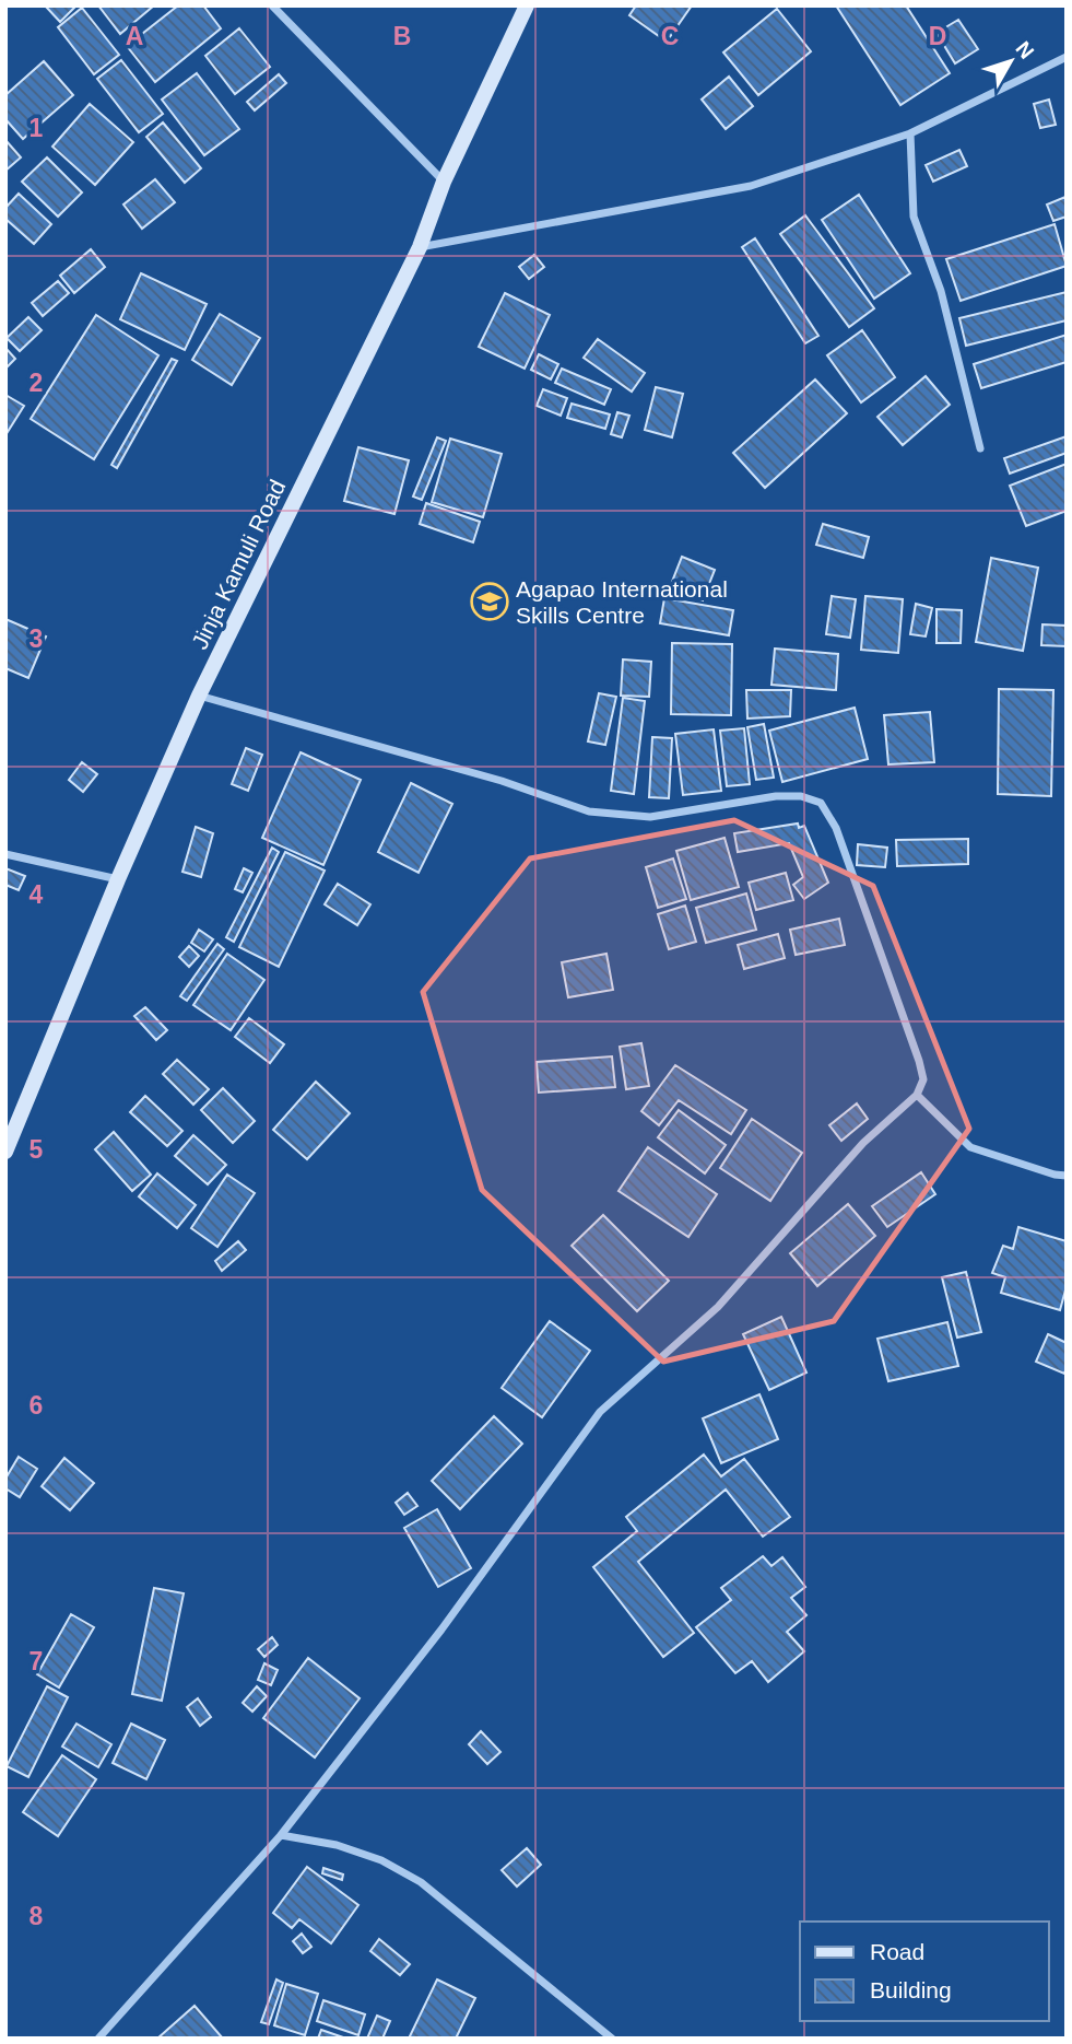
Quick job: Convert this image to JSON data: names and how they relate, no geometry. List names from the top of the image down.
{
  "streets": {
    "main road": ["Jinja Kamuli Road"]
  },
  "places": {
    "school or university": ["Agapao International Skills Centre"]
  },
  "legend": ["Road", "Building"],
  "north": "top right",
  "grid": {
    "columns": [
      "A",
      "B",
      "C",
      "D"
    ],
    "rows": [
      "1",
      "2",
      "3",
      "4",
      "5",
      "6",
      "7",
      "8"
    ]
  }
}
